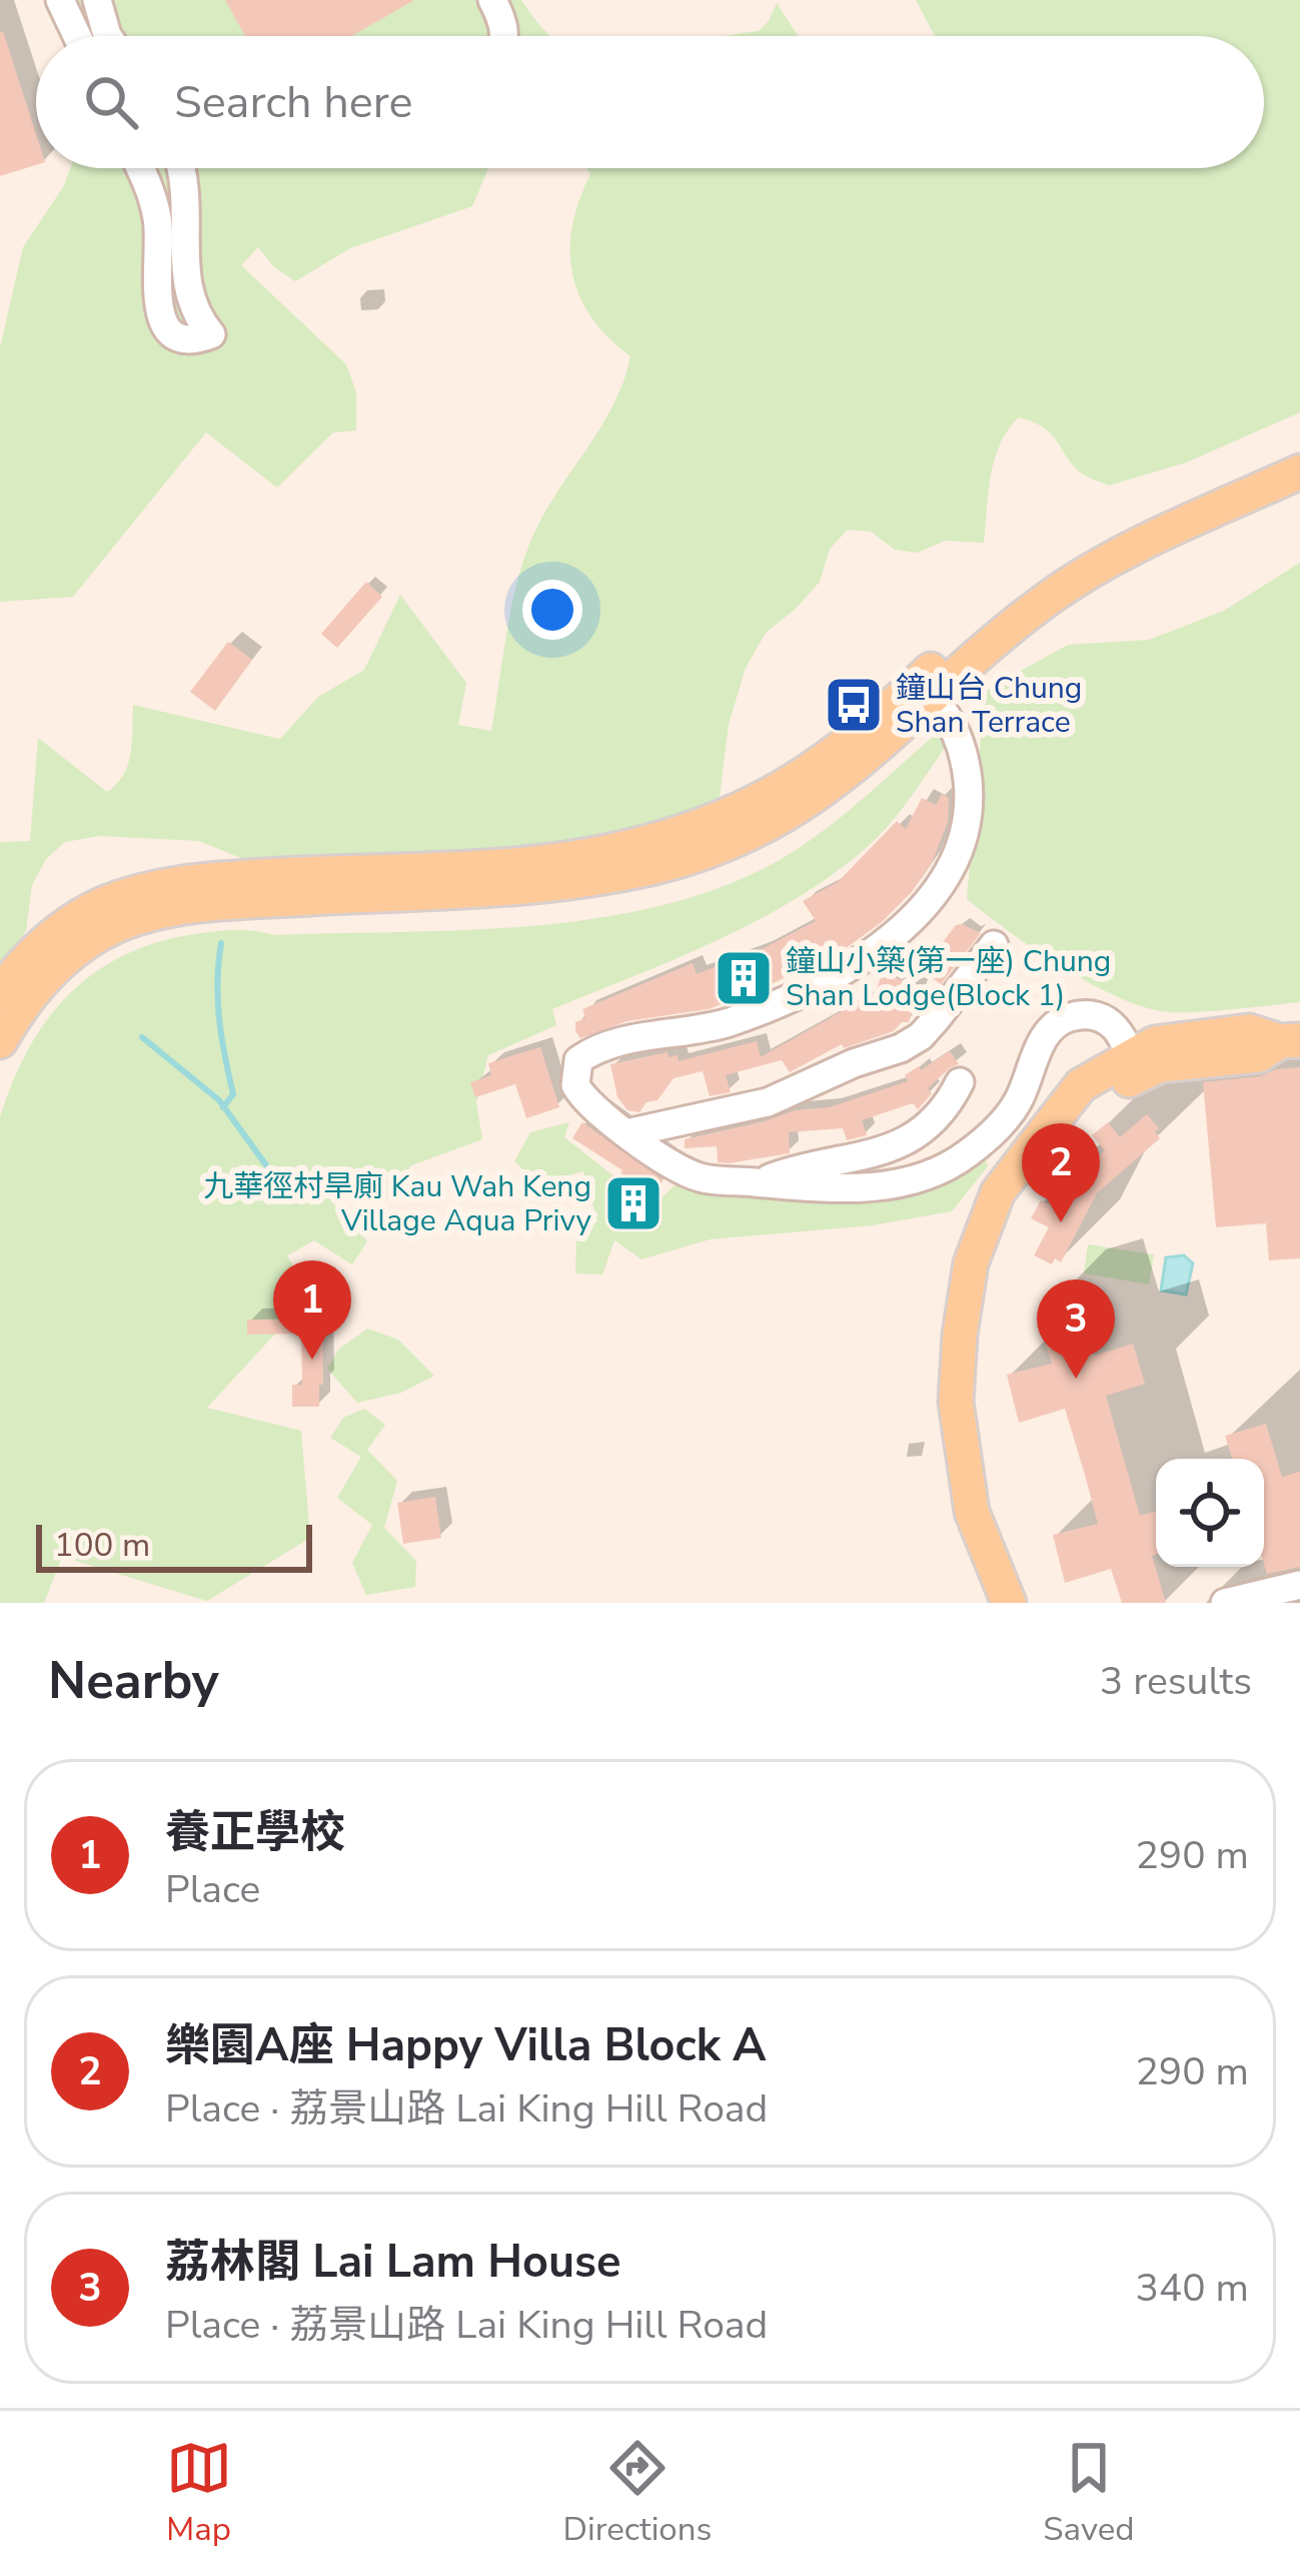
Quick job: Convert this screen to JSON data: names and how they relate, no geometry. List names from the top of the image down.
{
  "places": {
    "bus stop": ["鐘山台 Chung Shan Terrace"],
    "building": ["鐘山小築(第一座) Chung Shan Lodge(Block 1)", "九華徑村旱廁 Kau Wah Keng Village Aqua Privy"]
  },
  "scale_bar": "100 m",
  "page": {
    "search": "Search here",
    "pins": ["2", "1", "3"],
    "scale": "100 m",
    "heading": ["Nearby", "3 results"],
    "list": [
      {
        "mark": "1",
        "name": "養正學校",
        "note": "Place",
        "value": "290 m"
      },
      {
        "mark": "2",
        "name": "樂園A座 Happy Villa Block A",
        "note": "Place · 荔景山路 Lai King Hill Road",
        "value": "290 m"
      },
      {
        "mark": "3",
        "name": "荔林閣 Lai Lam House",
        "note": "Place · 荔景山路 Lai King Hill Road",
        "value": "340 m"
      }
    ],
    "nav": ["Map", "Directions", "Saved"]
  }
}
